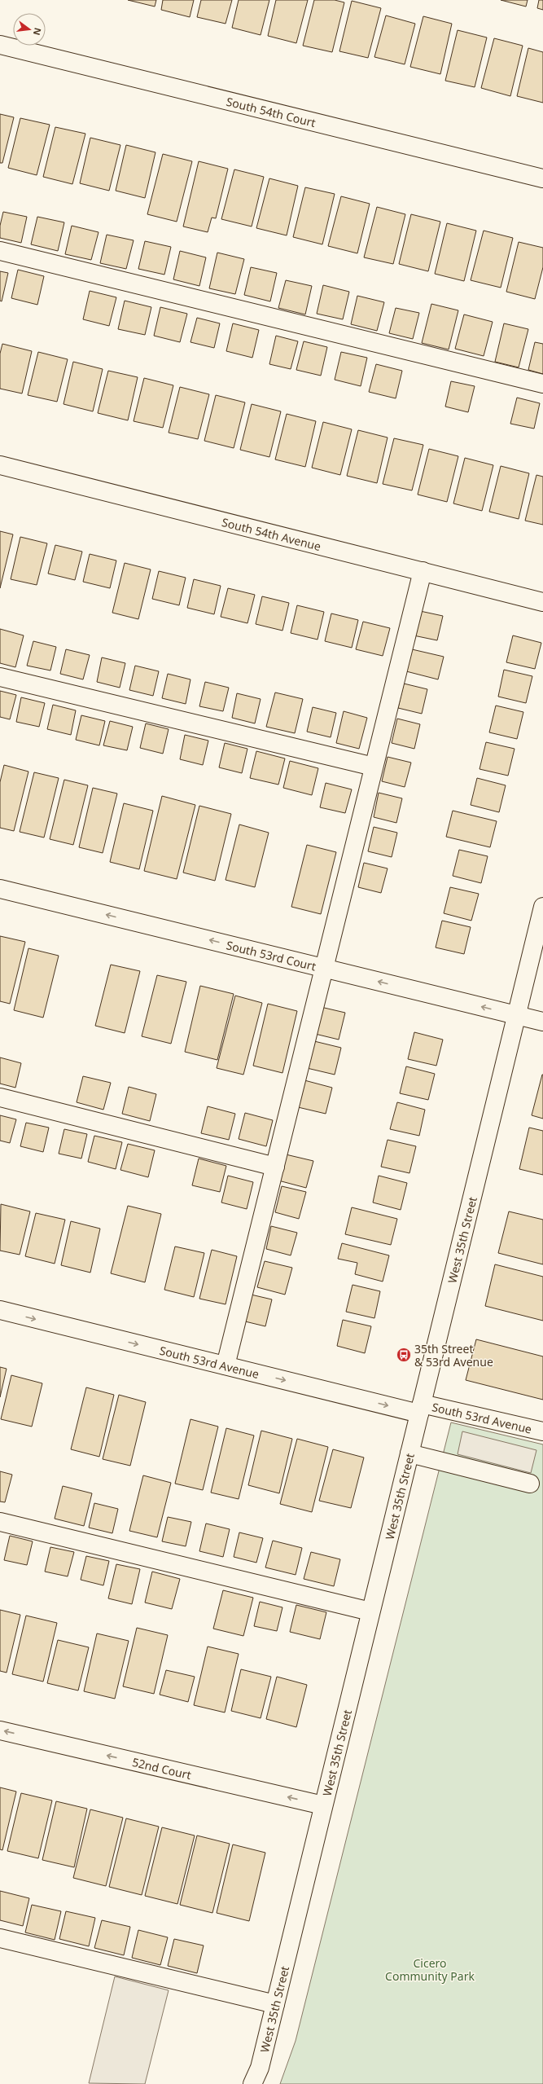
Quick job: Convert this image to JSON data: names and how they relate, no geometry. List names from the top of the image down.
{
  "streets": {
    "street": [
      "South 54th Court",
      "South 54th Avenue",
      "South 53rd Court",
      "West 35th Street",
      "South 53rd Avenue",
      "52nd Court"
    ]
  },
  "crossings": [
    ["South 53rd Court", "West 35th Street"],
    ["West 35th Street", "South 53rd Avenue"],
    ["West 35th Street", "52nd Court"]
  ],
  "one_way": ["South 53rd Court", "South 53rd Avenue", "52nd Court"],
  "parks": ["Cicero Community Park"],
  "places": {
    "bus stop": ["35th Street & 53rd Avenue"]
  },
  "north": "right"
}
